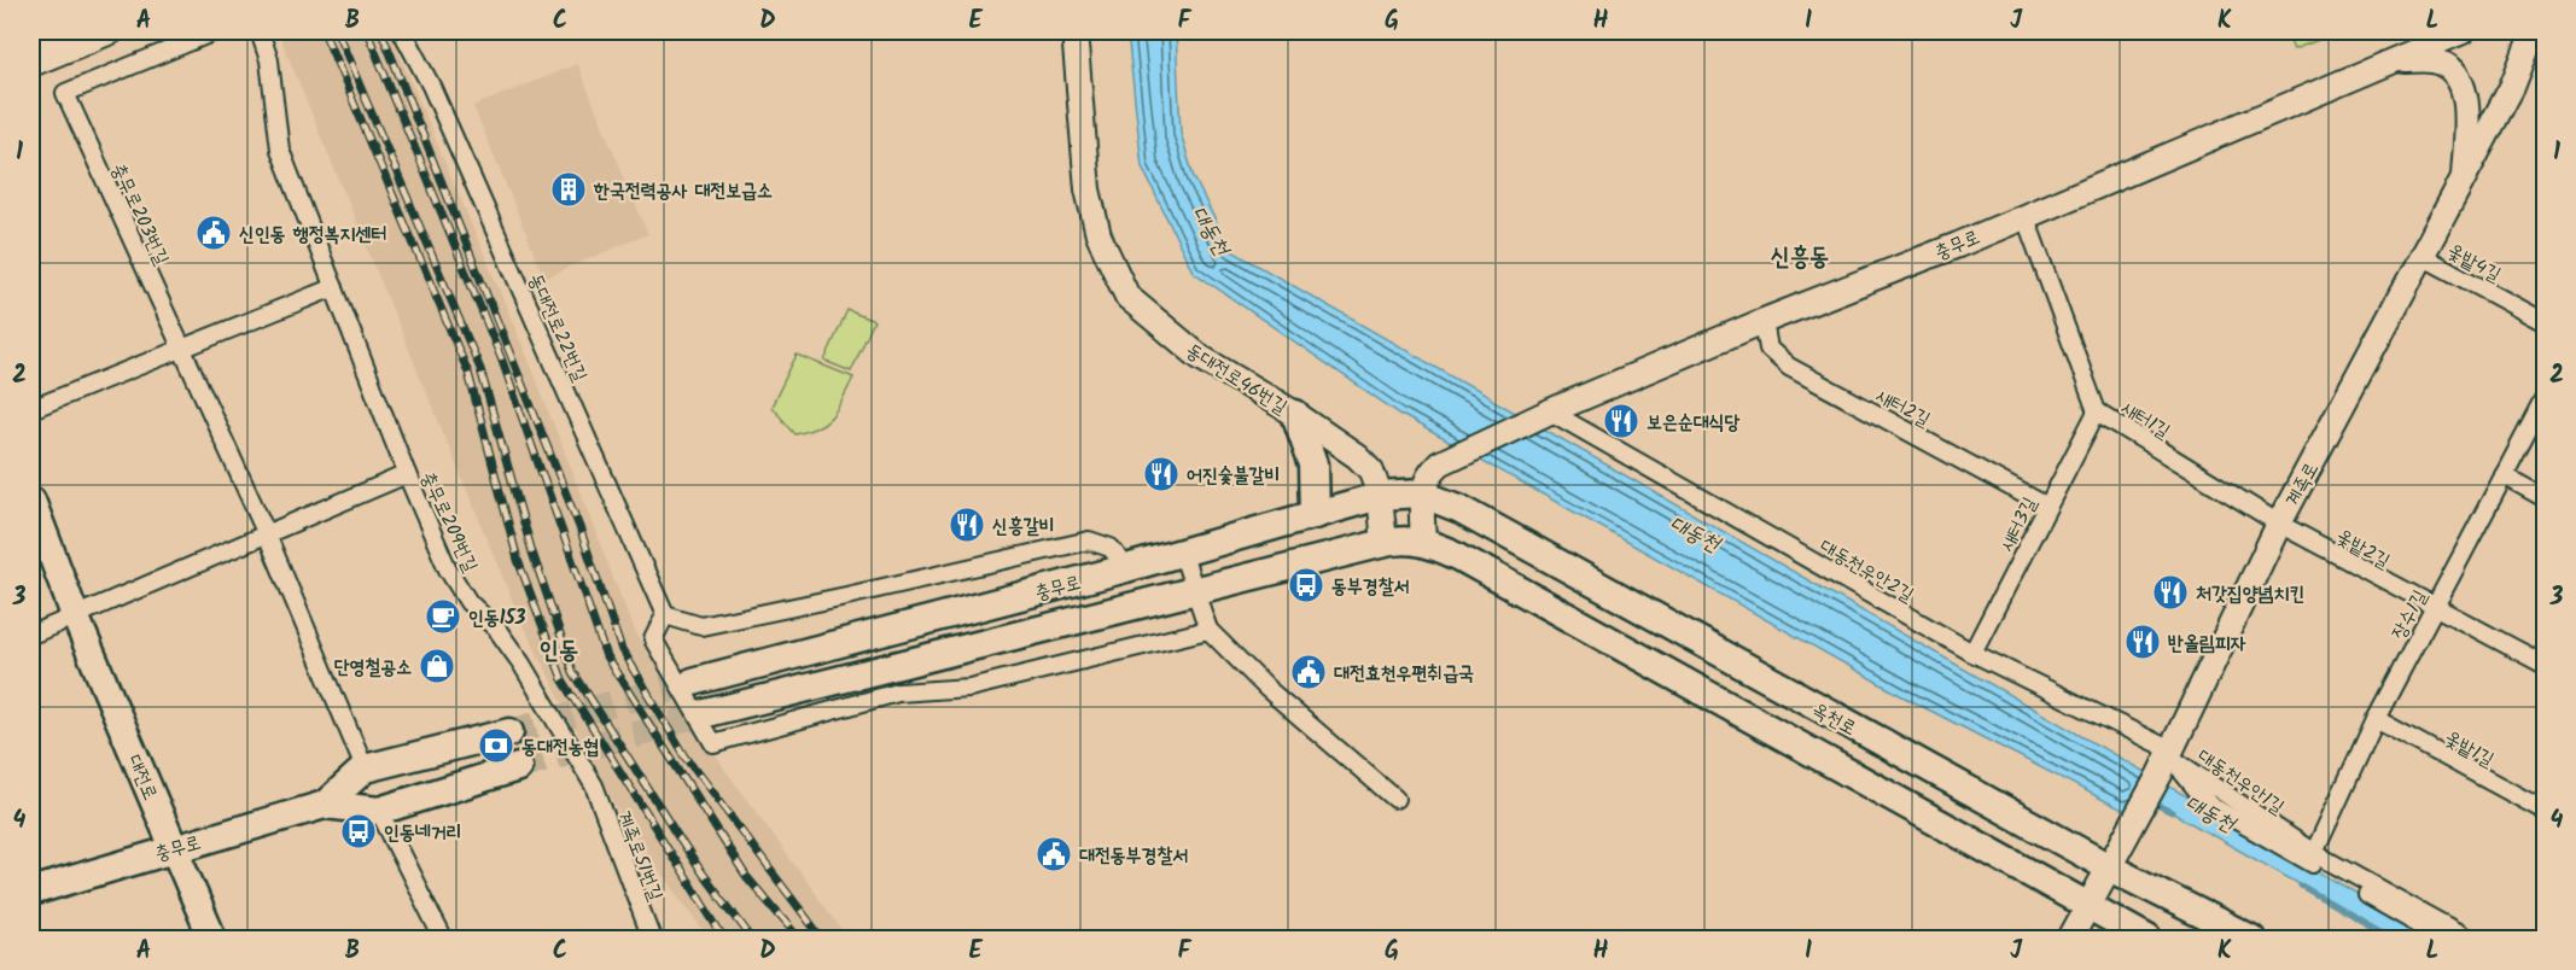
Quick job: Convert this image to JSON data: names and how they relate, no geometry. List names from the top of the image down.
{
  "streets": {
    "main road": [
      "충무로",
      "동대전로46번길",
      "계족로",
      "옥천로",
      "대전로"
    ],
    "street": [
      "충무로203번길",
      "옻밭4길",
      "동대전로22번길",
      "새터2길",
      "새터1길",
      "충무로209번길",
      "새터3길",
      "옻밭2길",
      "대동천우안2길",
      "장수1길",
      "옻밭1길",
      "대동천우안1길",
      "계족로51번길"
    ]
  },
  "crossings": [
    ["충무로203번길", "충무로"],
    ["충무로", "동대전로46번길"],
    ["충무로", "새터2길"],
    ["충무로", "새터1길"],
    ["충무로", "대동천우안2길"],
    ["충무로", "옥천로"],
    ["충무로", "대전로"],
    ["옻밭4길", "계족로"],
    ["새터2길", "새터3길"],
    ["새터1길", "계족로"],
    ["새터1길", "새터3길"],
    ["새터1길", "옻밭2길"],
    ["계족로", "옻밭2길"],
    ["계족로", "대동천우안2길"],
    ["계족로", "옥천로"],
    ["계족로", "대동천우안1길"],
    ["충무로209번길", "계족로51번길"],
    ["새터3길", "대동천우안2길"],
    ["옻밭2길", "장수1길"],
    ["대동천우안2길", "대동천우안1길"],
    ["장수1길", "옻밭1길"],
    ["장수1길", "대동천우안1길"]
  ],
  "districts": ["신흥동", "인동"],
  "water": ["대동천"],
  "places": {
    "building": ["한국전력공사 대전보급소"],
    "public building": ["신인동 행정복지센터", "대전효천우편취급국", "대전동부경찰서"],
    "restaurant": [
      "보은순대식당",
      "어진숯불갈비",
      "신흥갈비",
      "처갓집양념치킨",
      "반올림피자"
    ],
    "bus stop": ["동부경찰서", "인동네거리"],
    "cafe": ["인동153"],
    "shop": ["단영철공소"],
    "bank": ["동대전농협"]
  },
  "grid": {
    "columns": [
      "A",
      "B",
      "C",
      "D",
      "E",
      "F",
      "G",
      "H",
      "I",
      "J",
      "K",
      "L"
    ],
    "rows": [
      "1",
      "2",
      "3",
      "4"
    ]
  }
}
